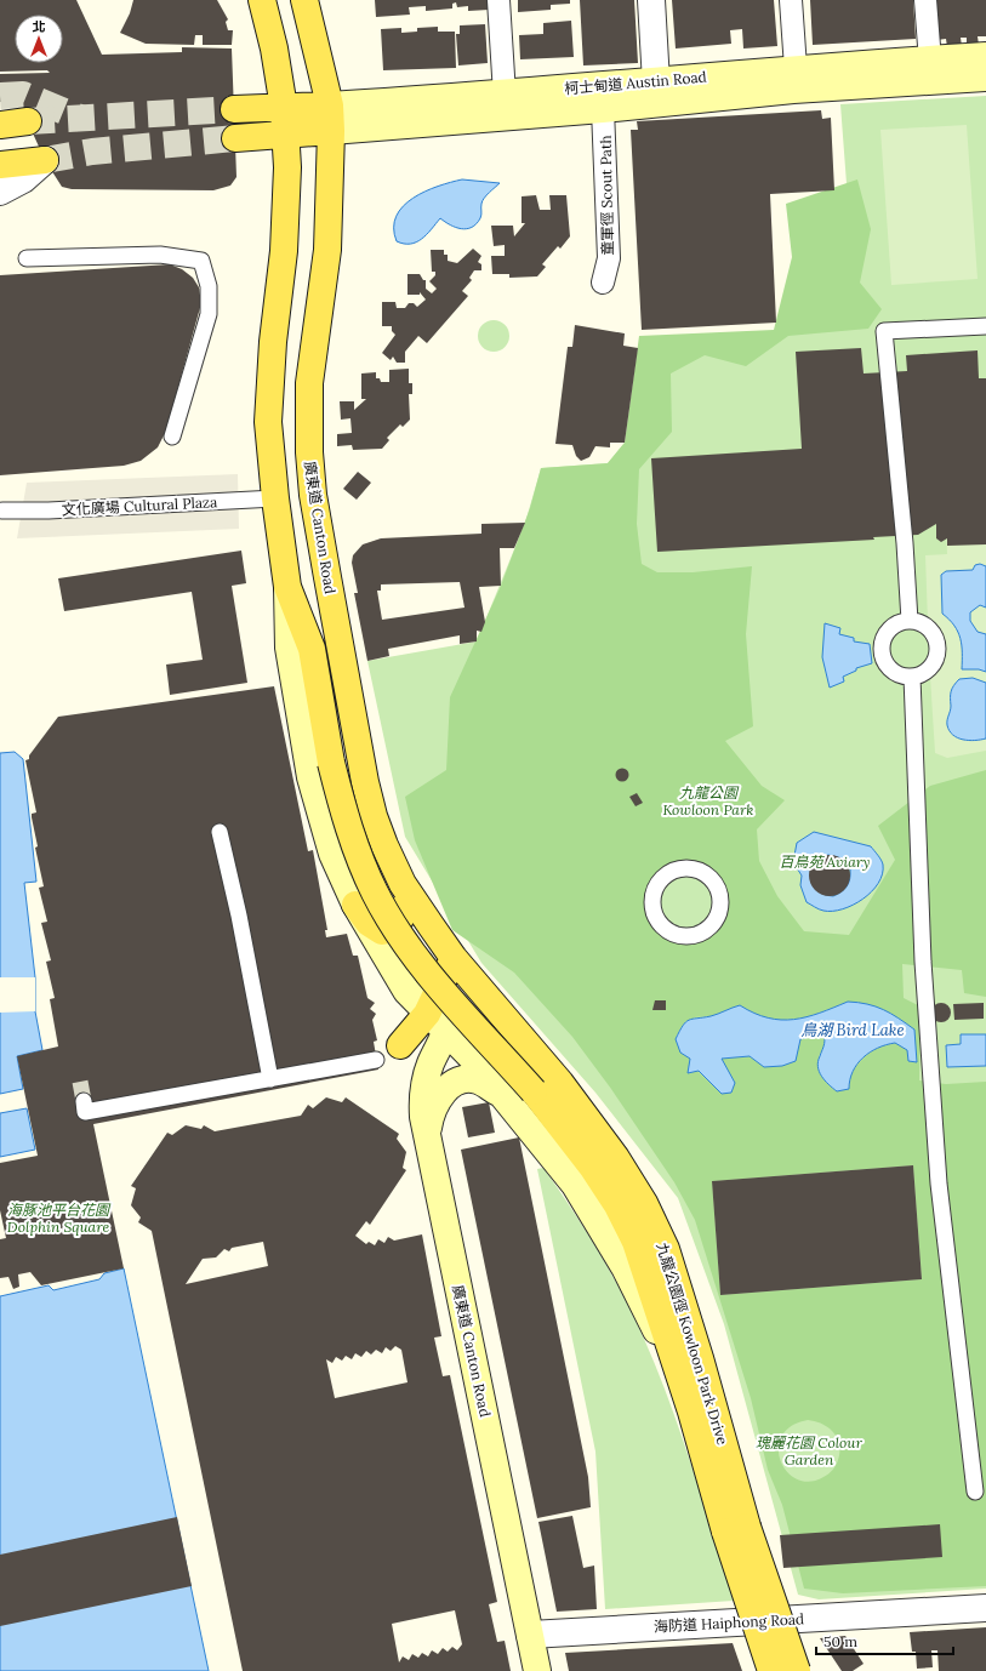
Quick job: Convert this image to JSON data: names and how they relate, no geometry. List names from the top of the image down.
{
  "streets": {
    "main road": ["柯士甸道 Austin Road", "廣東道 Canton Road", "九龍公園徑 Kowloon Park Drive"],
    "street": ["童軍徑 Scout Path", "文化廣場 Cultural Plaza", "海防道 Haiphong Road"]
  },
  "crossings": [
    ["柯士甸道 Austin Road", "童軍徑 Scout Path"],
    ["柯士甸道 Austin Road", "廣東道 Canton Road"],
    ["廣東道 Canton Road", "九龍公園徑 Kowloon Park Drive"],
    ["廣東道 Canton Road", "海防道 Haiphong Road"]
  ],
  "water": ["鳥湖 Bird Lake"],
  "parks": [
    "九龍公園 Kowloon Park",
    "百鳥苑 Aviary",
    "海豚池平台花園 Dolphin Square",
    "瑰麗花園 Colour Garden"
  ],
  "scale_bar": "50 m",
  "north": "top"
}
